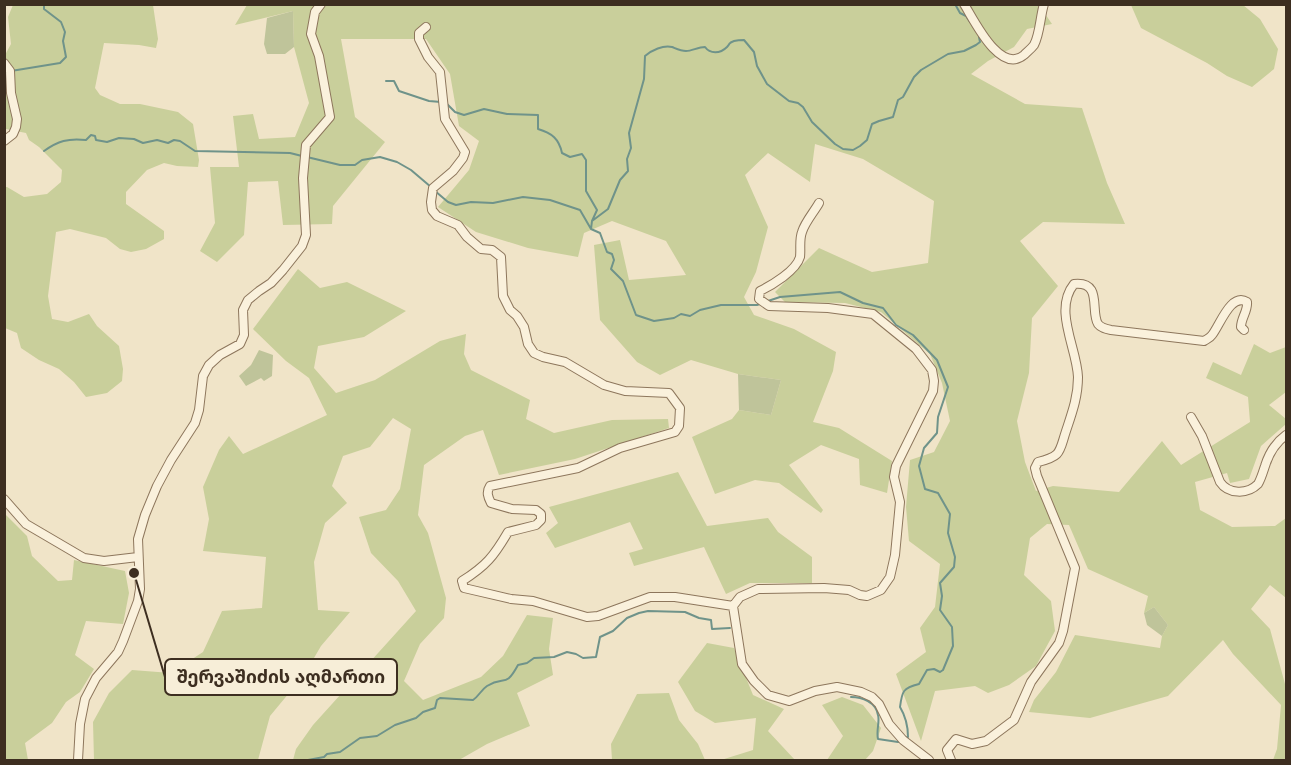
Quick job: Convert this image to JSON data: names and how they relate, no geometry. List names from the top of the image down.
{
  "places": ["შერვაშიძის აღმართი"]
}
